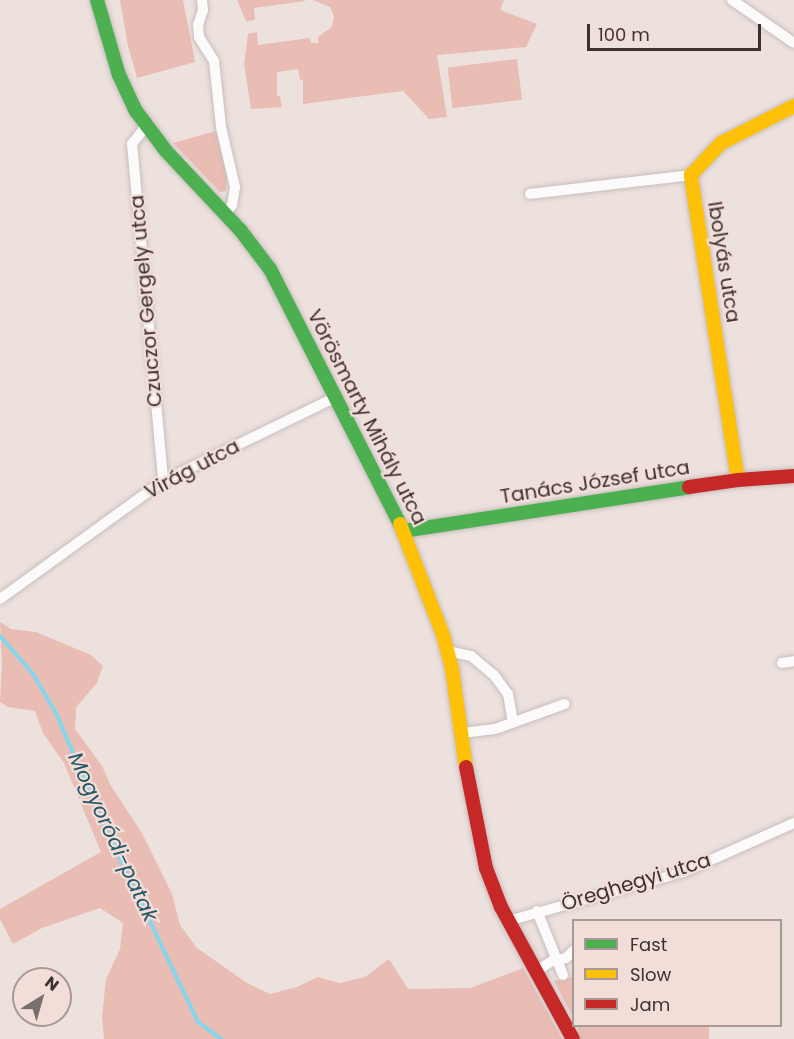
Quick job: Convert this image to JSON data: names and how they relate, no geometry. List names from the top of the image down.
{
  "streets": {
    "main road": ["Ibolyás utca", "Vörösmarty Mihály utca", "Tanács József utca"],
    "street": ["Czuczor Gergely utca", "Virág utca", "Öreghegyi utca"]
  },
  "crossings": [
    ["Ibolyás utca", "Tanács József utca"],
    ["Czuczor Gergely utca", "Vörösmarty Mihály utca"],
    ["Czuczor Gergely utca", "Virág utca"],
    ["Vörösmarty Mihály utca", "Virág utca"],
    ["Vörösmarty Mihály utca", "Tanács József utca"],
    ["Vörösmarty Mihály utca", "Öreghegyi utca"]
  ],
  "water": ["Mogyoródi-patak"],
  "legend": ["Fast", "Slow", "Jam"],
  "scale_bar": "100 m",
  "north": "top right"
}
